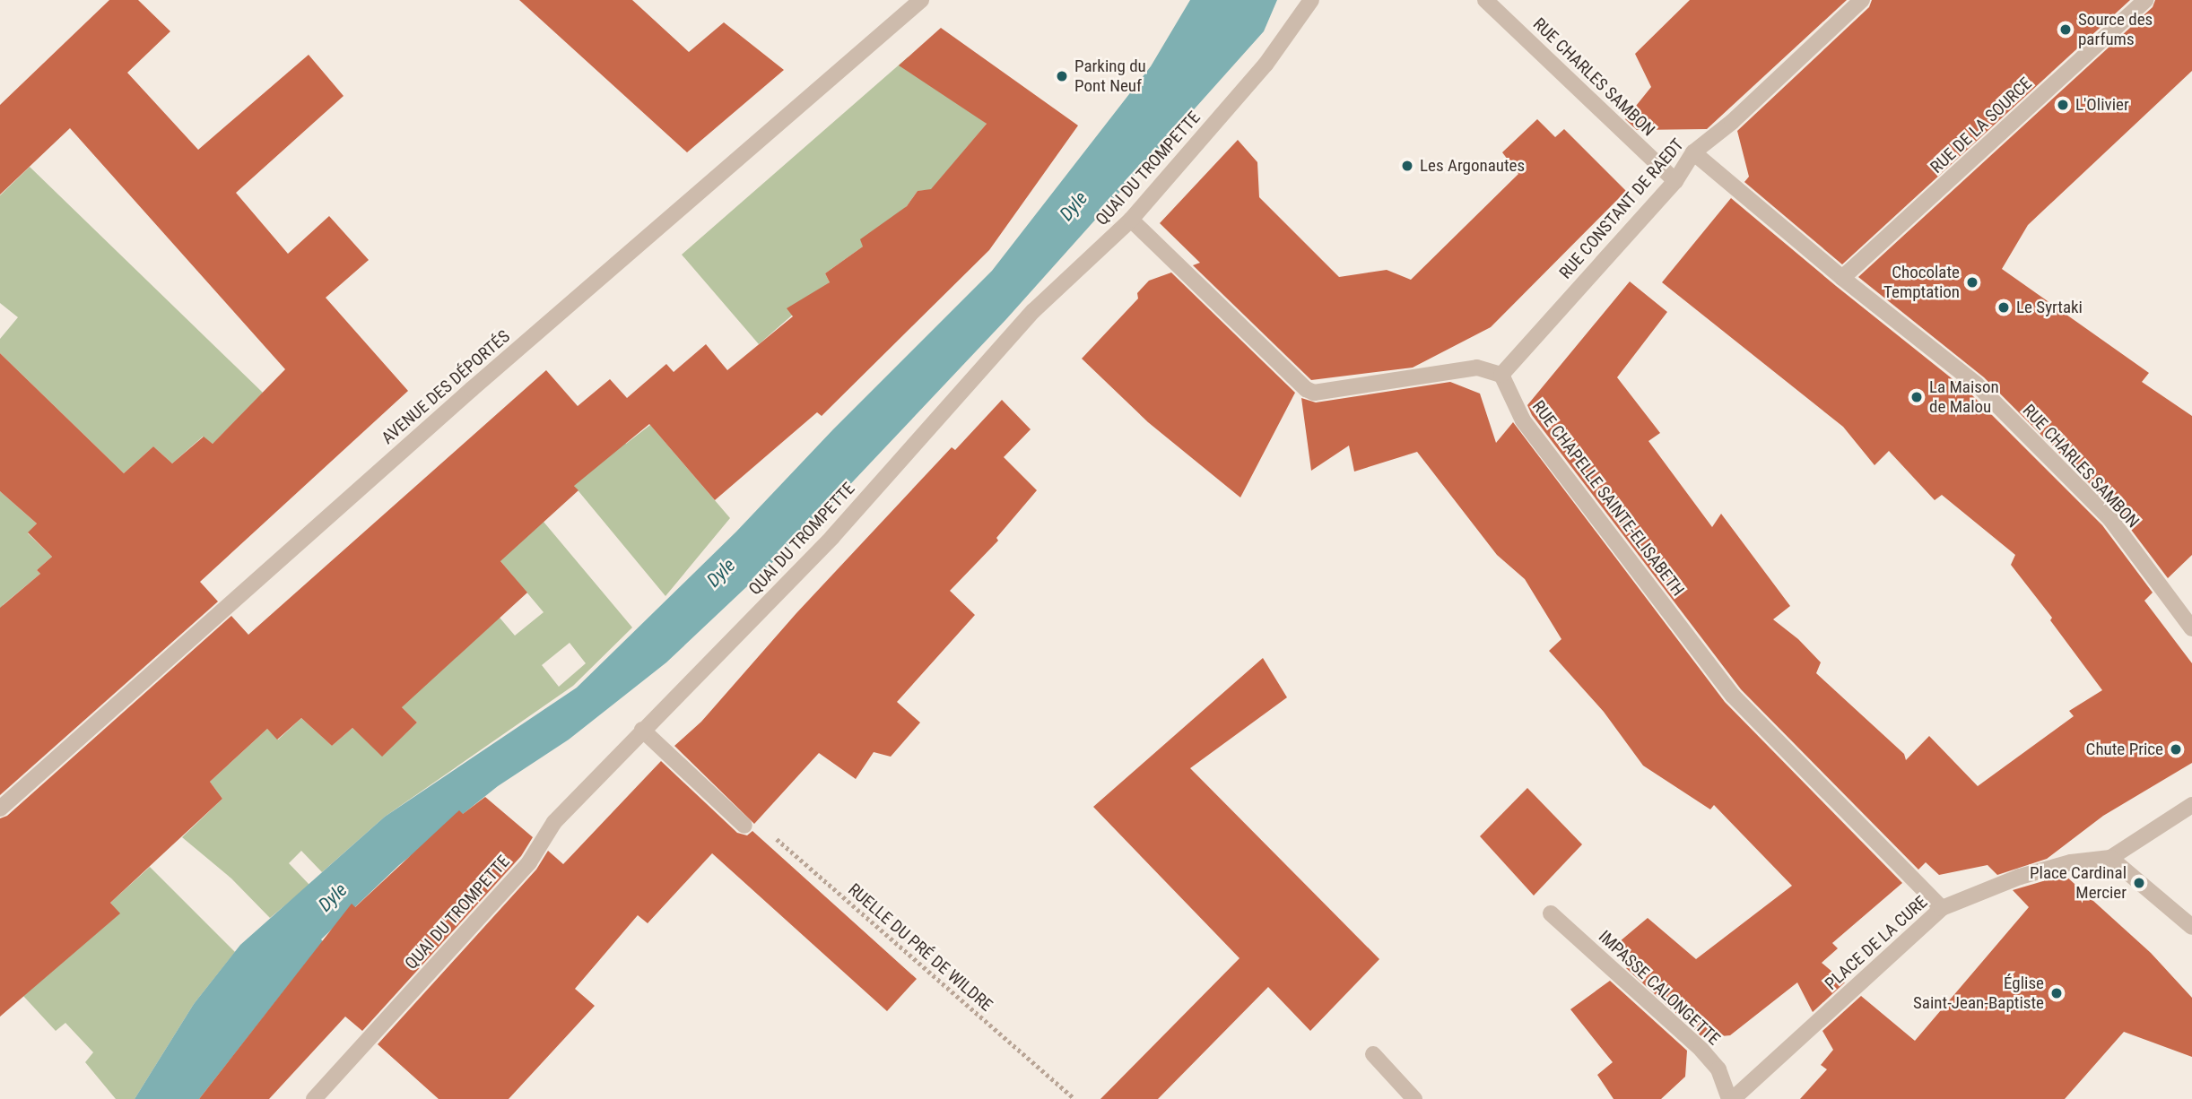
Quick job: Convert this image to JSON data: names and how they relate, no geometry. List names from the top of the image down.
{
  "streets": {
    "street": [
      "RUE CHARLES SAMBON",
      "RUE DE LA SOURCE",
      "QUAI DU TROMPETTE",
      "RUE CONSTANT DE RAEDT",
      "AVENUE DES DÉPORTÉS",
      "RUE CHAPELLE SAINTE-ELISABETH",
      "PLACE DE LA CURE",
      "IMPASSE CALONGETTE"
    ],
    "path": ["RUELLE DU PRÉ DE WILDRE"]
  },
  "crossings": [
    ["RUE CHARLES SAMBON", "RUE DE LA SOURCE"],
    ["RUE CHARLES SAMBON", "RUE CONSTANT DE RAEDT"],
    ["RUE CONSTANT DE RAEDT", "RUE CHAPELLE SAINTE-ELISABETH"],
    ["RUE CHAPELLE SAINTE-ELISABETH", "PLACE DE LA CURE"],
    ["PLACE DE LA CURE", "IMPASSE CALONGETTE"]
  ],
  "water": ["Dyle"],
  "places": [
    "Source des parfums",
    "Parking du Pont Neuf",
    "L'Olivier",
    "Les Argonautes",
    "Chocolate Temptation",
    "Le Syrtaki",
    "La Maison de Malou",
    "Chute Price",
    "Place Cardinal Mercier",
    "Église Saint-Jean-Baptiste"
  ]
}
